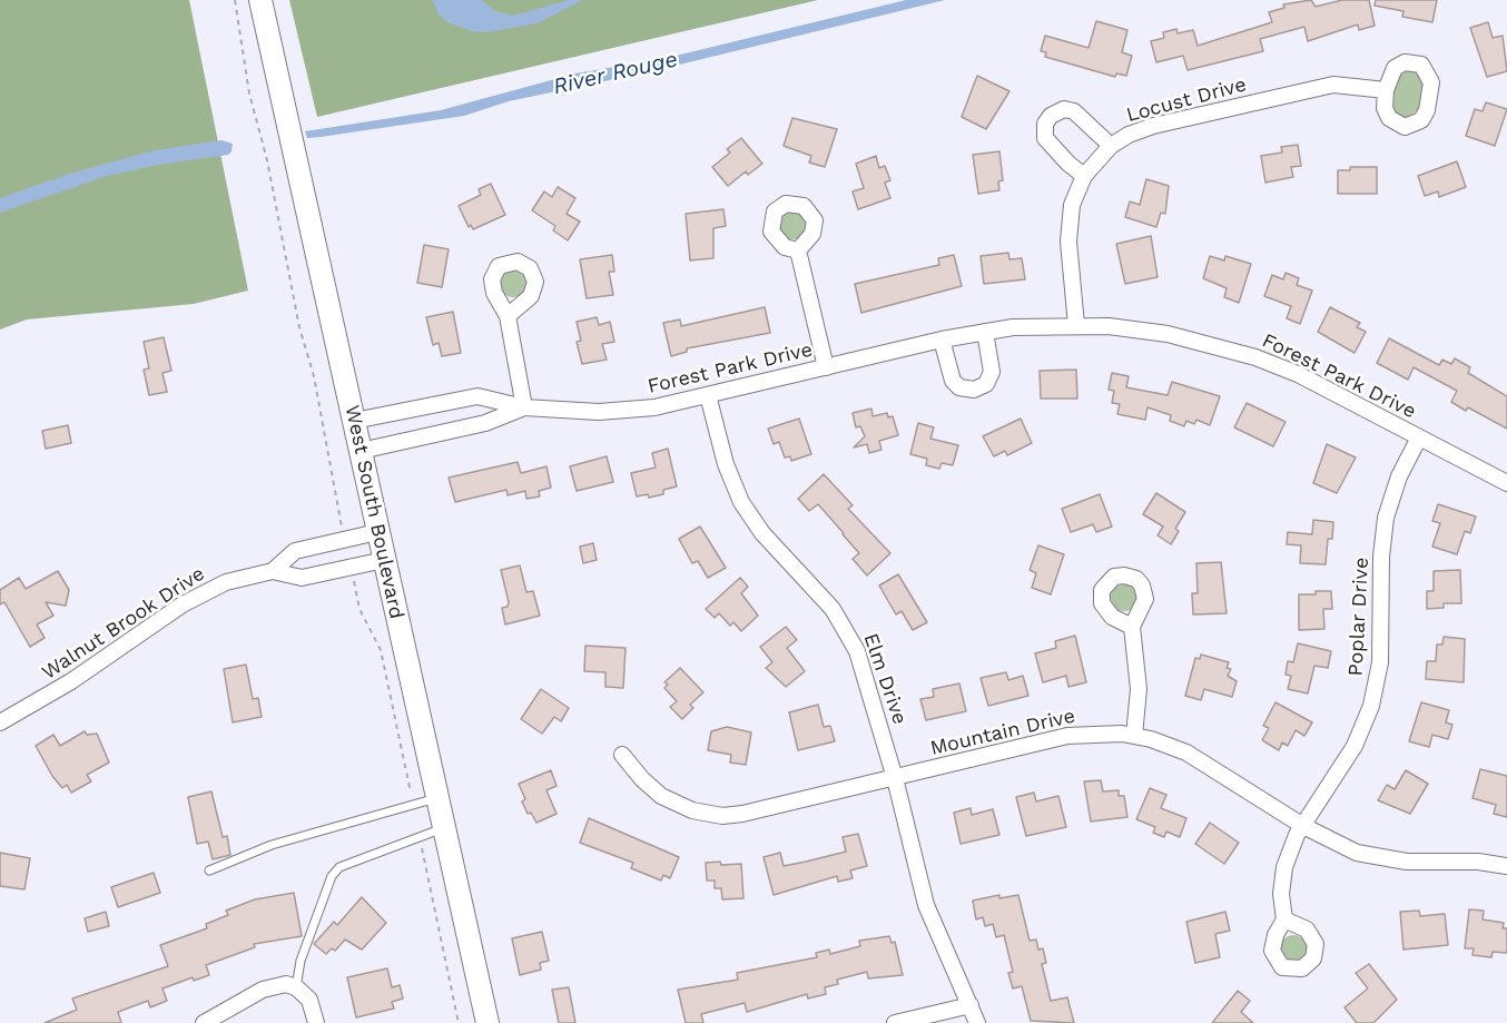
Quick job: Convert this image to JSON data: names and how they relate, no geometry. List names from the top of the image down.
{
  "streets": {
    "main road": ["West South Boulevard"],
    "street": [
      "Locust Drive",
      "Forest Park Drive",
      "Poplar Drive",
      "Walnut Brook Drive",
      "Elm Drive",
      "Mountain Drive"
    ]
  },
  "crossings": [
    ["Locust Drive", "Forest Park Drive"],
    ["Forest Park Drive", "West South Boulevard"],
    ["Forest Park Drive", "Poplar Drive"],
    ["Forest Park Drive", "Elm Drive"],
    ["West South Boulevard", "Walnut Brook Drive"],
    ["Poplar Drive", "Mountain Drive"],
    ["Elm Drive", "Mountain Drive"]
  ],
  "water": ["River Rouge"]
}
